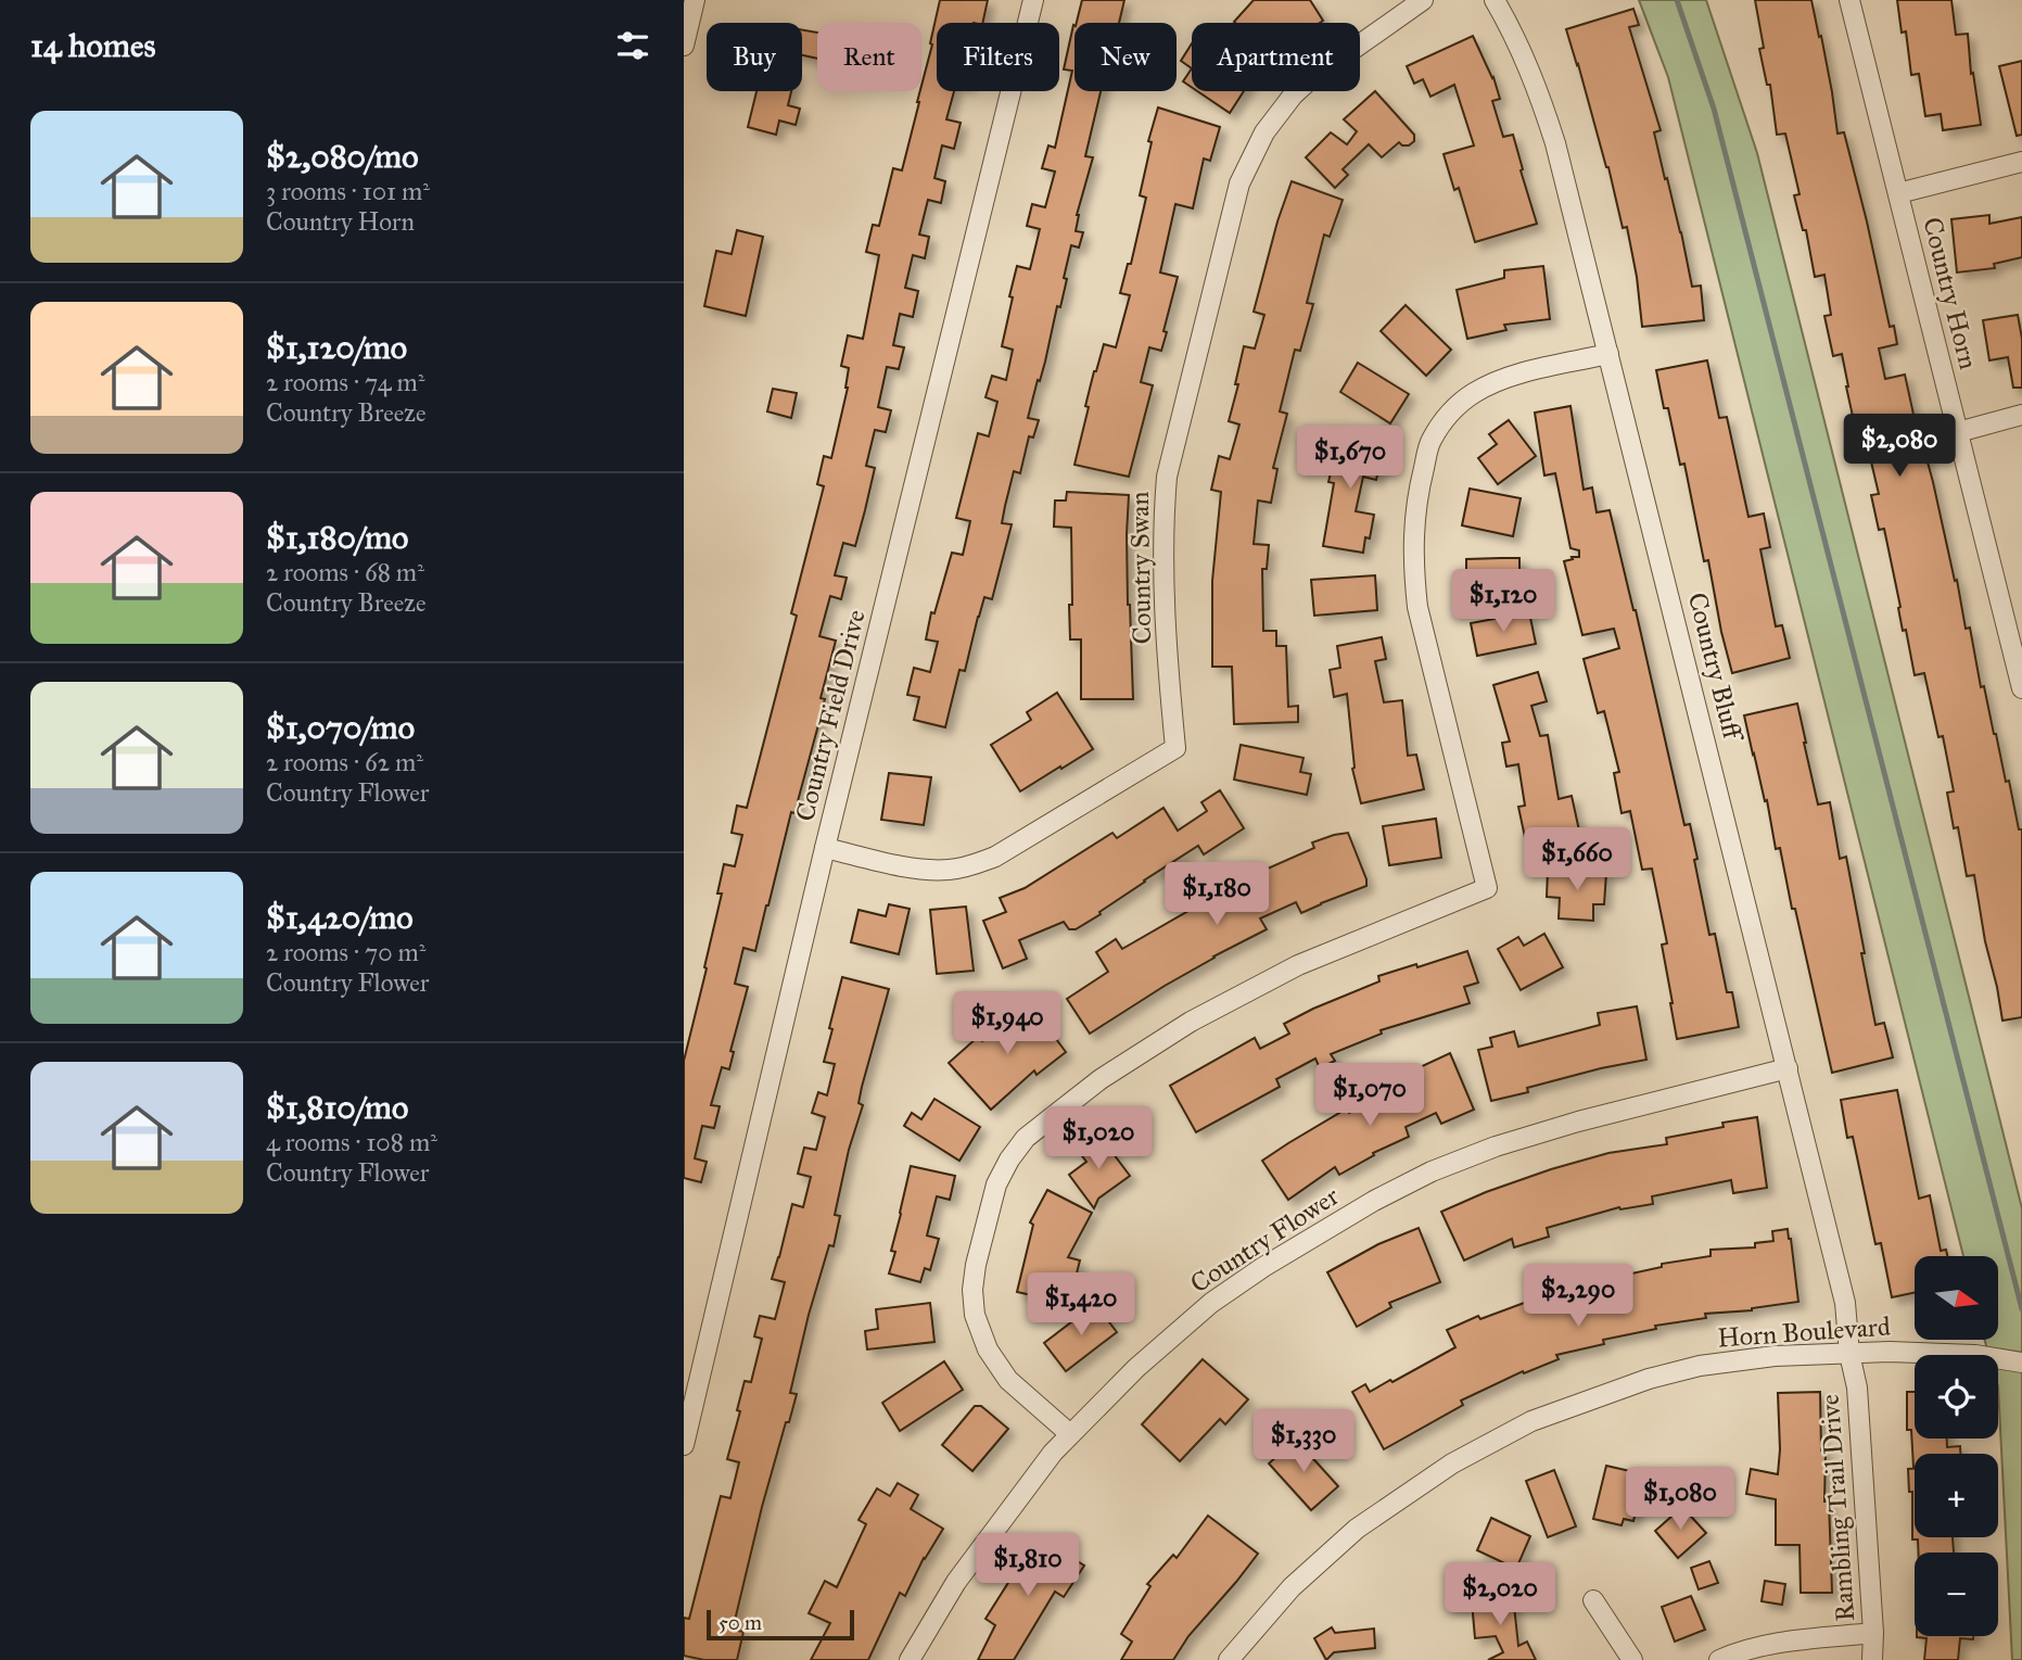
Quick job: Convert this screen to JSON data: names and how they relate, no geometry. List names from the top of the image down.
{
  "streets": {
    "street": [
      "Country Horn",
      "Country Swan",
      "Country Bluff",
      "Country Field Drive",
      "Country Flower",
      "Horn Boulevard",
      "Rambling Trail Drive"
    ]
  },
  "crossings": [
    ["Country Swan", "Country Field Drive"],
    ["Country Bluff", "Country Flower"],
    ["Country Bluff", "Horn Boulevard"],
    ["Country Bluff", "Rambling Trail Drive"],
    ["Horn Boulevard", "Rambling Trail Drive"]
  ],
  "scale_bar": "50 m",
  "north": "right",
  "page": {
    "heading": "14 homes",
    "chip": [
      "Buy",
      "Rent",
      "Filters",
      "New",
      "Apartment"
    ],
    "list": [
      {
        "name": "$2,080/mo",
        "note": "3 rooms · 101 m² · Country Horn"
      },
      {
        "name": "$1,120/mo",
        "note": "2 rooms · 74 m² · Country Breeze"
      },
      {
        "name": "$1,180/mo",
        "note": "2 rooms · 68 m² · Country Breeze"
      },
      {
        "name": "$1,070/mo",
        "note": "2 rooms · 62 m² · Country Flower"
      },
      {
        "name": "$1,420/mo",
        "note": "2 rooms · 70 m² · Country Flower"
      },
      {
        "name": "$1,810/mo",
        "note": "4 rooms · 108 m² · Country Flower"
      }
    ],
    "price": [
      "$2,080",
      "$1,670",
      "$1,120",
      "$1,660",
      "$1,180",
      "$1,940",
      "$1,070",
      "$1,020",
      "$2,290",
      "$1,420",
      "$1,330",
      "$1,080",
      "$1,810",
      "$2,020"
    ],
    "map_buttons": ["+", "−"],
    "scale": "50 m"
  }
}
